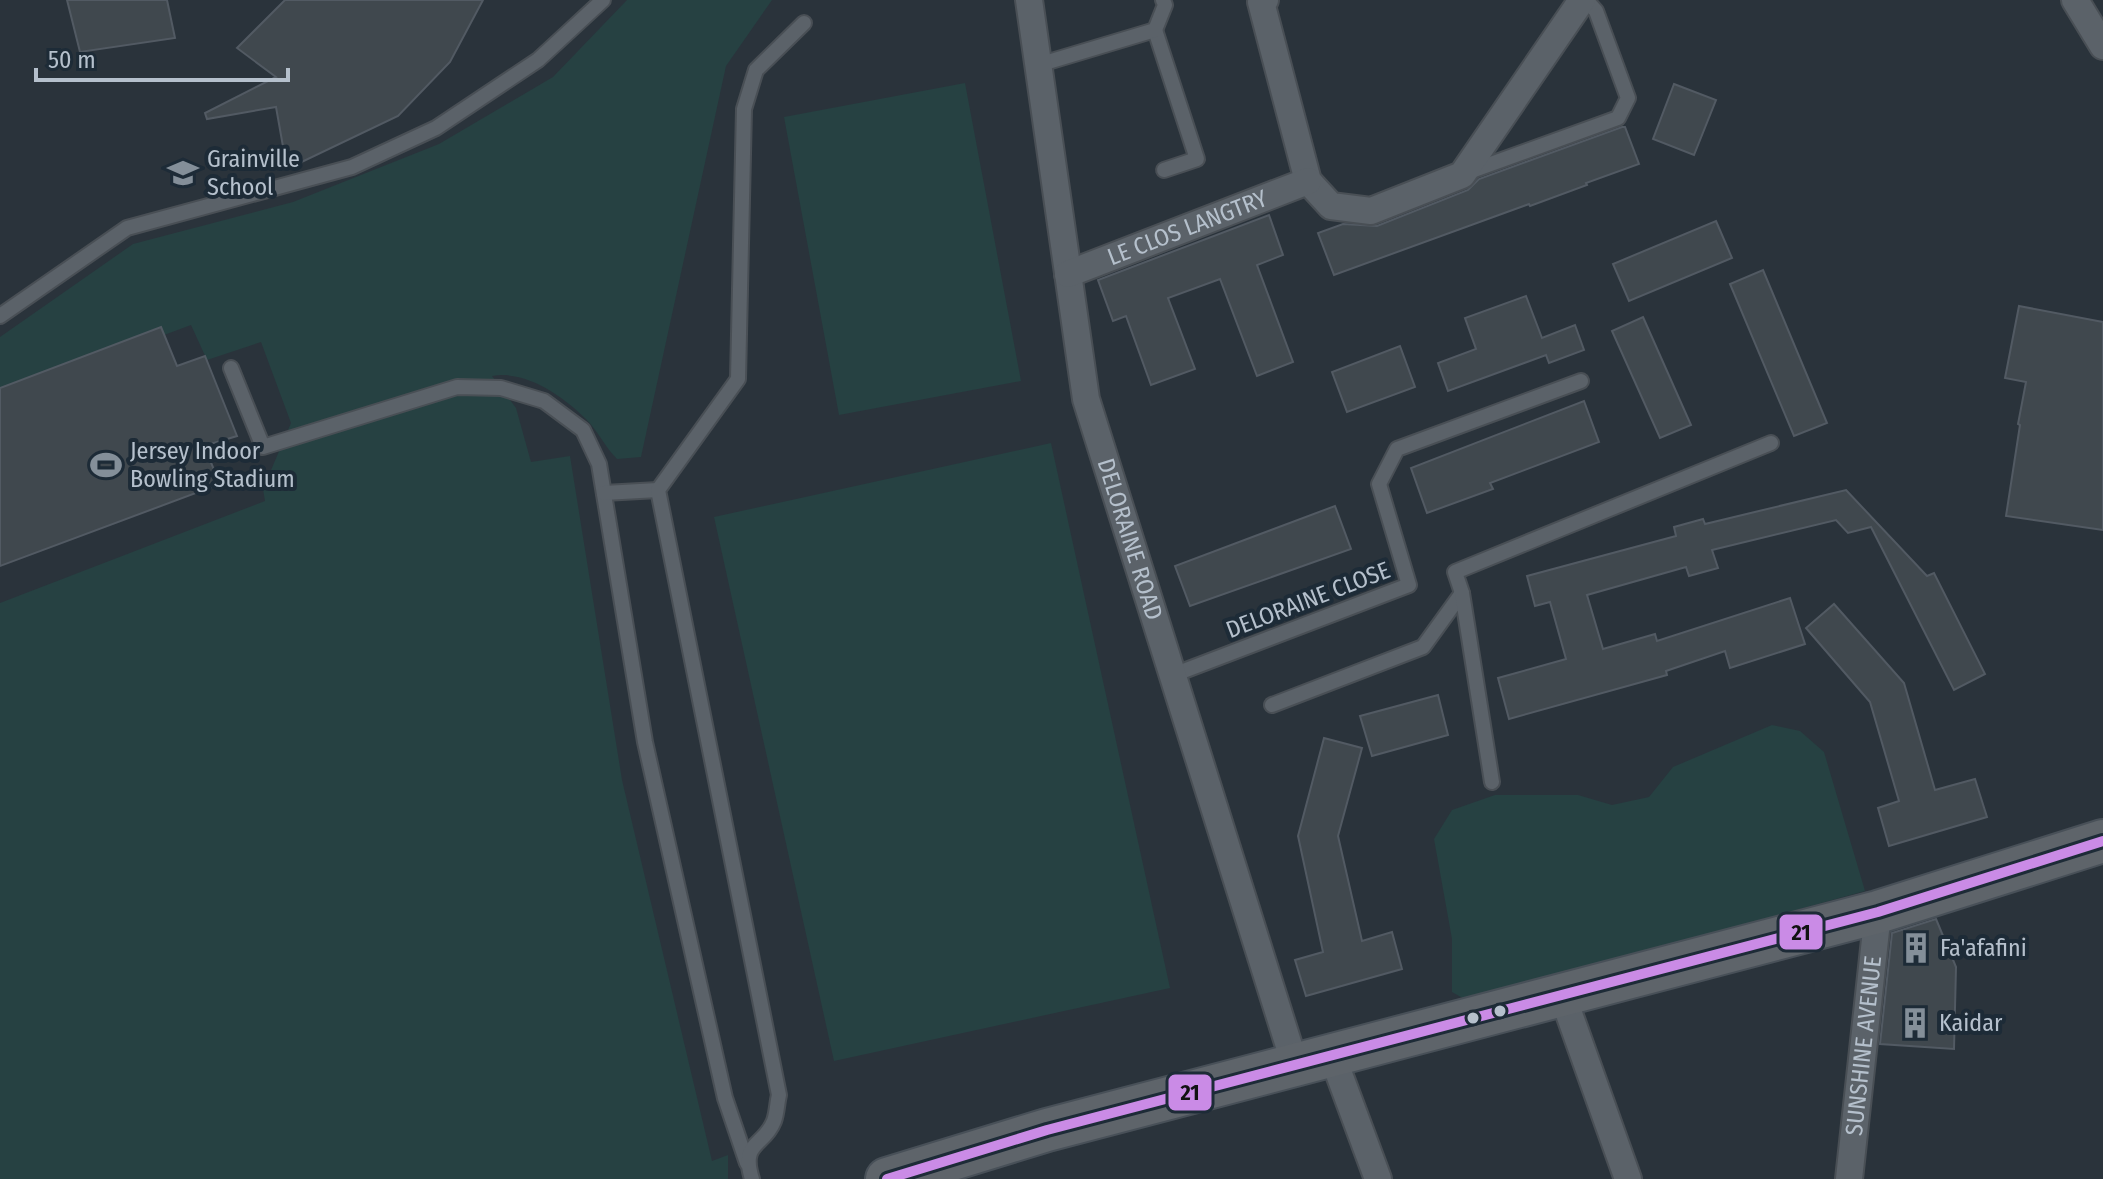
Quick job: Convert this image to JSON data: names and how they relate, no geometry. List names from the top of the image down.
{
  "streets": {
    "street": ["LE CLOS LANGTRY", "DELORAINE ROAD", "SUNSHINE AVENUE"],
    "lane": ["DELORAINE CLOSE"]
  },
  "crossings": [
    ["LE CLOS LANGTRY", "DELORAINE ROAD"],
    ["DELORAINE ROAD", "DELORAINE CLOSE"]
  ],
  "places": {
    "school or university": ["Grainville School"],
    "sports": ["Jersey Indoor Bowling Stadium"],
    "building": ["Fa'afafini", "Kaidar"]
  },
  "lines": ["transit line 21"],
  "scale_bar": "50 m"
}
